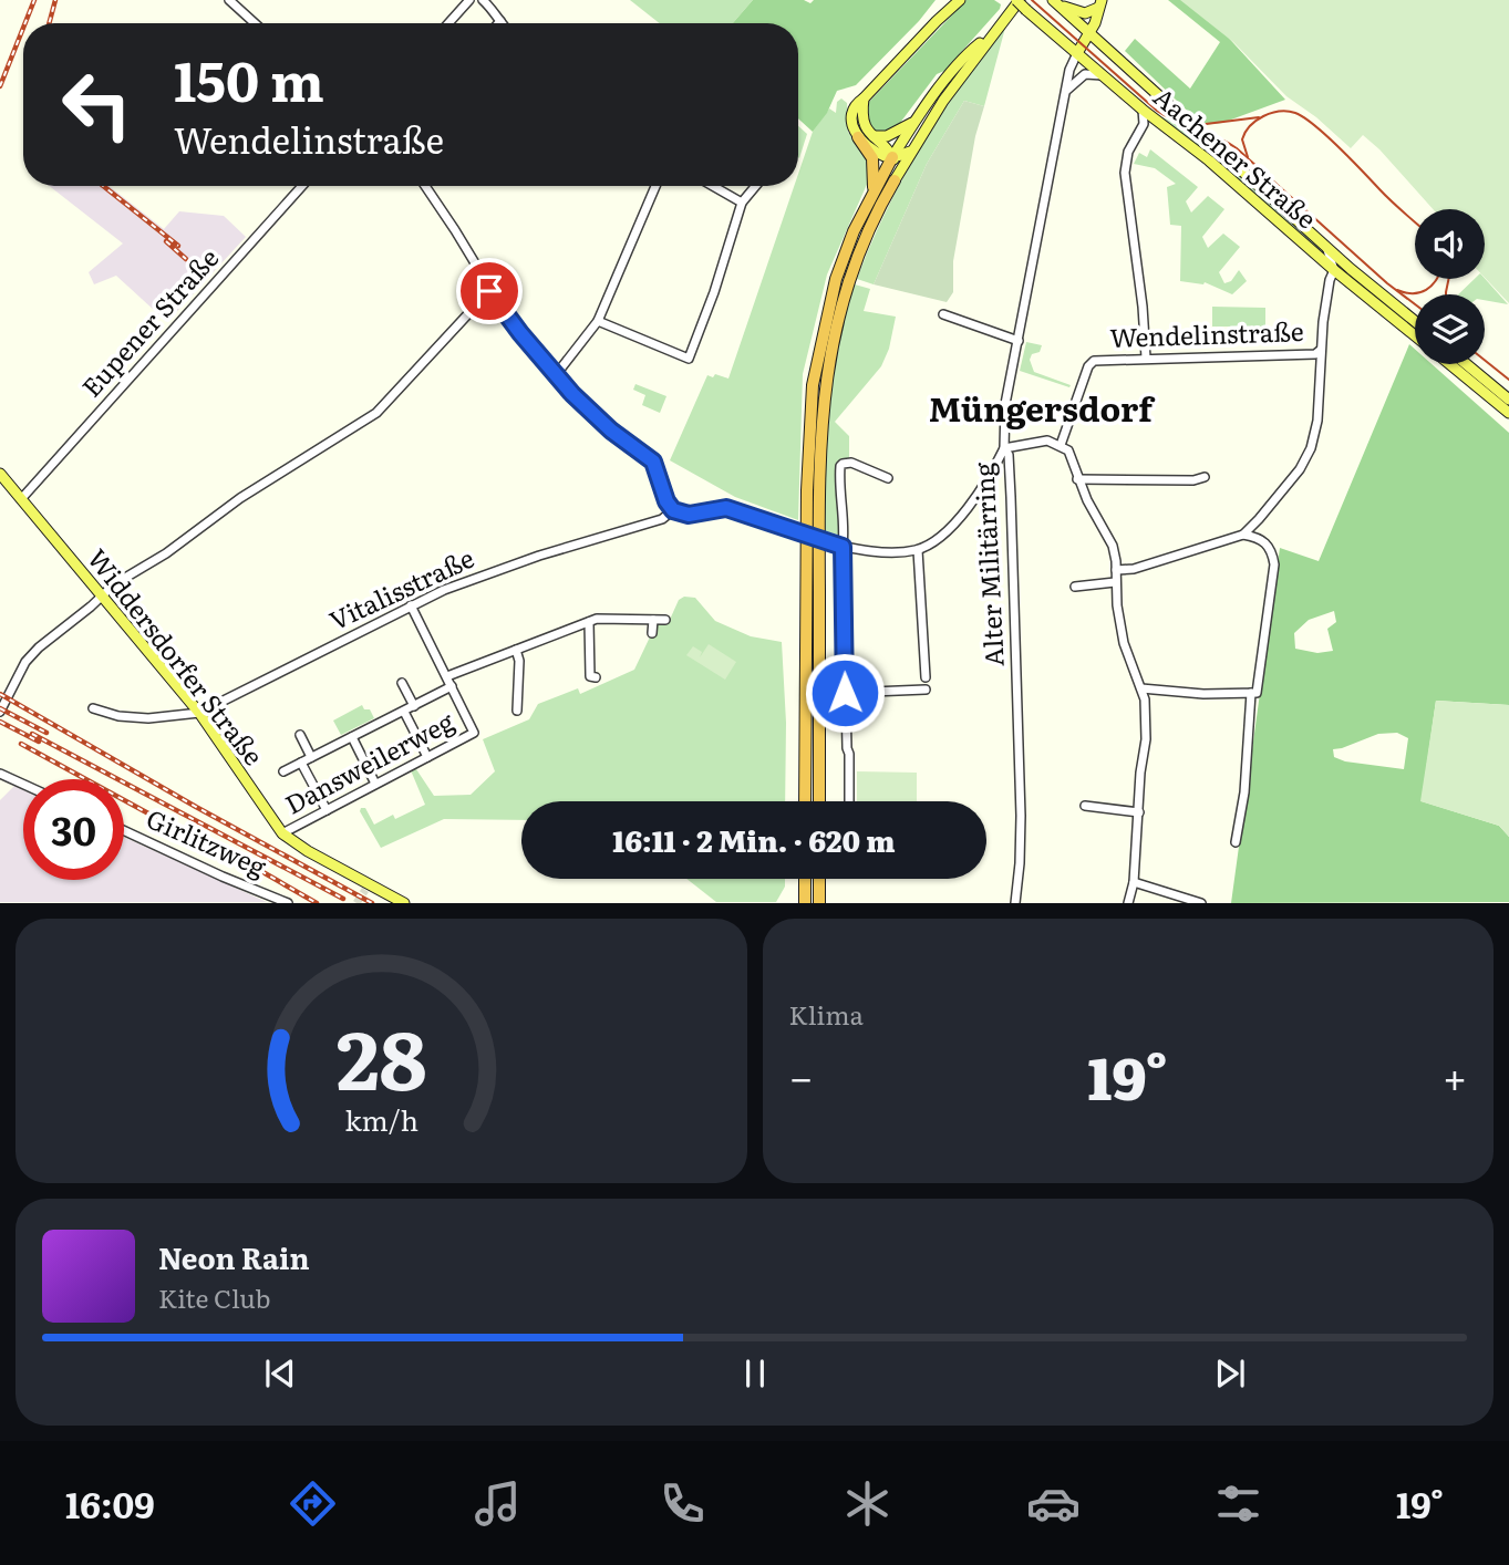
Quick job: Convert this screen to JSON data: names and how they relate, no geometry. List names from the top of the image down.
{
  "streets": {
    "main road": ["Aachener Straße", "Widdersdorfer Straße"],
    "street": [
      "Eupener Straße",
      "Wendelinstraße",
      "Alter Militärring",
      "Vitalisstraße",
      "Dansweilerweg",
      "Girlitzweg"
    ]
  },
  "crossings": [
    ["Aachener Straße", "Wendelinstraße"],
    ["Aachener Straße", "Alter Militärring"],
    ["Eupener Straße", "Widdersdorfer Straße"],
    ["Vitalisstraße", "Widdersdorfer Straße"],
    ["Vitalisstraße", "Dansweilerweg"],
    ["Widdersdorfer Straße", "Dansweilerweg"]
  ],
  "districts": ["Müngersdorf"],
  "page": {
    "turn": ["150 m", "Wendelinstraße"],
    "limit": "30",
    "trip": "16:11 · 2 Min. · 620 m",
    "tile": "Klima",
    "heat": ["−", "19°", "+"],
    "song": ["Neon Rain", "Kite Club"],
    "tabs": ["16:09", "19°"],
    "gauge": ["28", "km/h"]
  }
}
